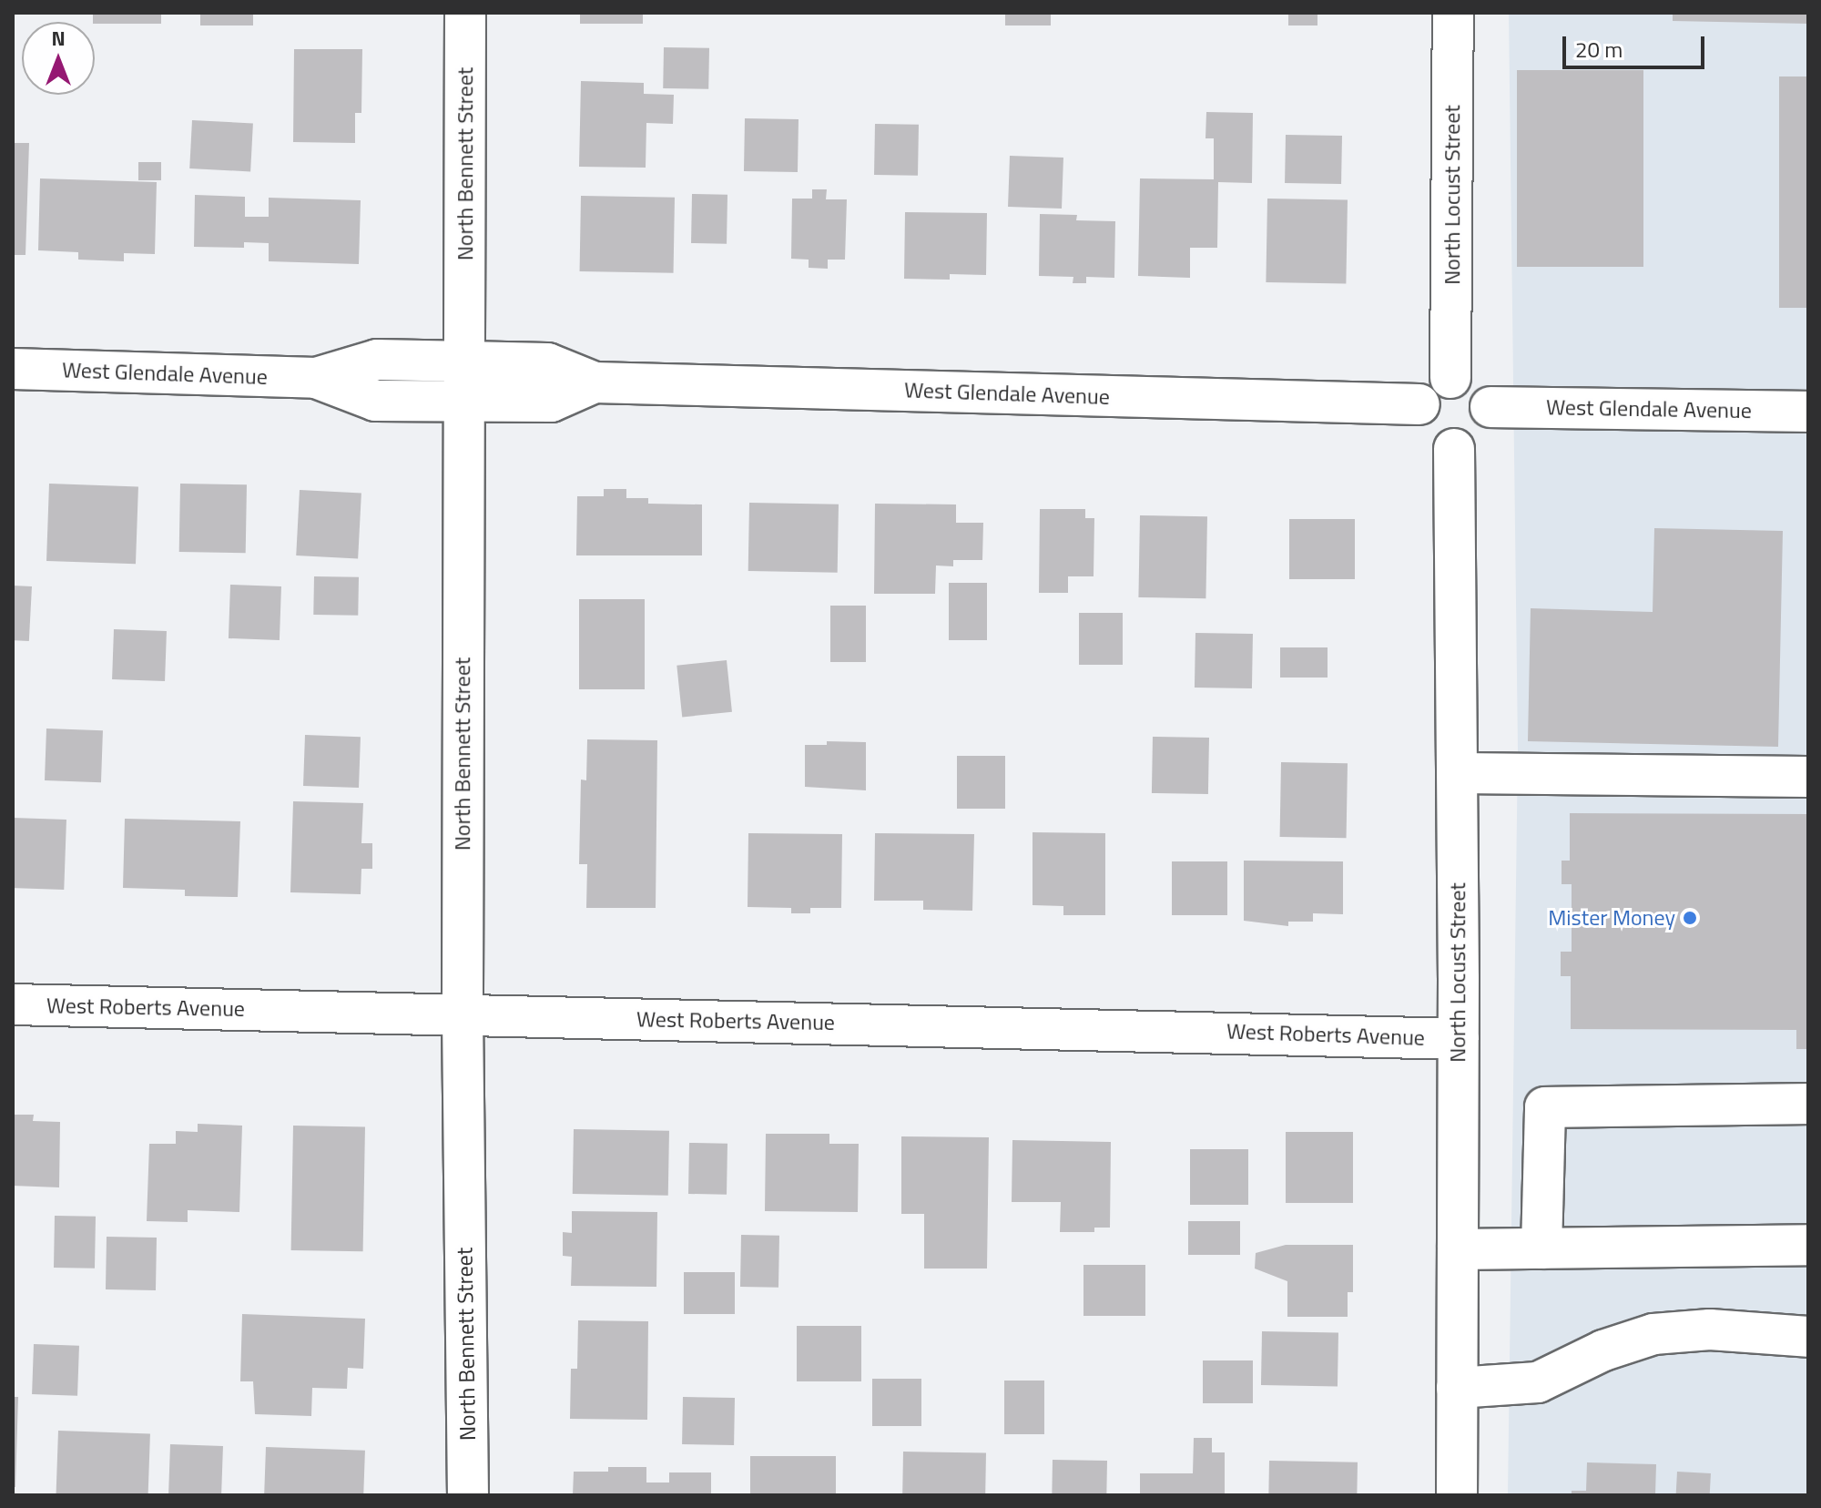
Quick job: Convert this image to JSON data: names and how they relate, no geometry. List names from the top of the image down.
{
  "streets": {
    "street": [
      "North Bennett Street",
      "North Locust Street",
      "West Glendale Avenue",
      "West Roberts Avenue"
    ]
  },
  "crossings": [
    ["North Bennett Street", "West Glendale Avenue"],
    ["North Bennett Street", "West Roberts Avenue"],
    ["North Locust Street", "West Glendale Avenue"],
    ["North Locust Street", "West Roberts Avenue"]
  ],
  "places": ["Mister Money"],
  "scale_bar": "20 m",
  "north": "top"
}
